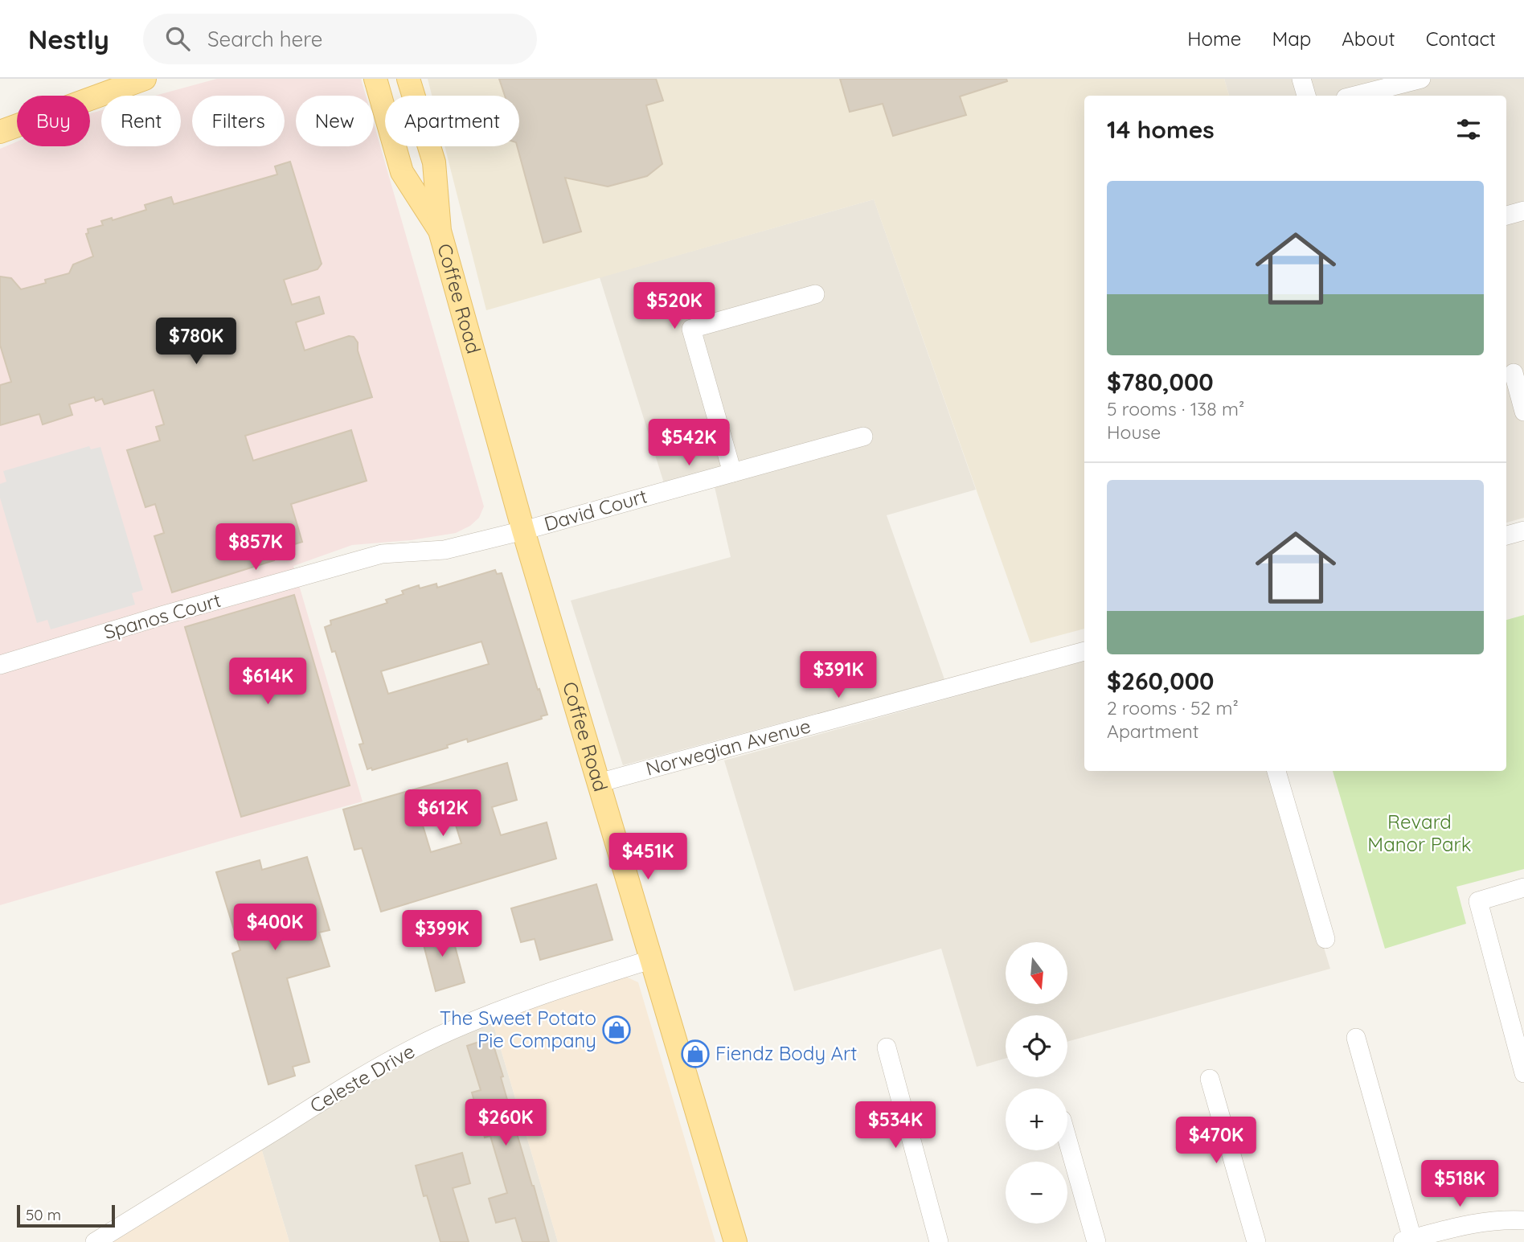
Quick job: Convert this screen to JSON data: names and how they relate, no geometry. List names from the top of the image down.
{
  "streets": {
    "main road": ["Coffee Road"],
    "street": [
      "David Court",
      "Spanos Court",
      "Norwegian Avenue",
      "Celeste Drive"
    ]
  },
  "crossings": [
    ["Coffee Road", "David Court"],
    ["Coffee Road", "Spanos Court"],
    ["Coffee Road", "Norwegian Avenue"],
    ["Coffee Road", "Celeste Drive"],
    ["David Court", "Spanos Court"]
  ],
  "parks": ["Revard Manor Park"],
  "places": {
    "shop": ["The Sweet Potato Pie Company", "Fiendz Body Art"]
  },
  "scale_bar": "50 m",
  "north": "bottom",
  "page": {
    "header": "Nestly",
    "search": "Search here",
    "nav": [
      "Home",
      "Map",
      "About",
      "Contact"
    ],
    "chip": [
      "Buy",
      "Rent",
      "Filters",
      "New",
      "Apartment"
    ],
    "heading": "14 homes",
    "list": [
      {
        "name": "$780,000",
        "note": "5 rooms · 138 m² · House"
      },
      {
        "name": "$260,000",
        "note": "2 rooms · 52 m² · Apartment"
      }
    ],
    "price": [
      "$520K",
      "$780K",
      "$542K",
      "$857K",
      "$391K",
      "$614K",
      "$612K",
      "$451K",
      "$400K",
      "$399K",
      "$260K",
      "$534K",
      "$470K",
      "$518K"
    ],
    "map_buttons": ["+", "−"],
    "scale": "50 m"
  }
}
